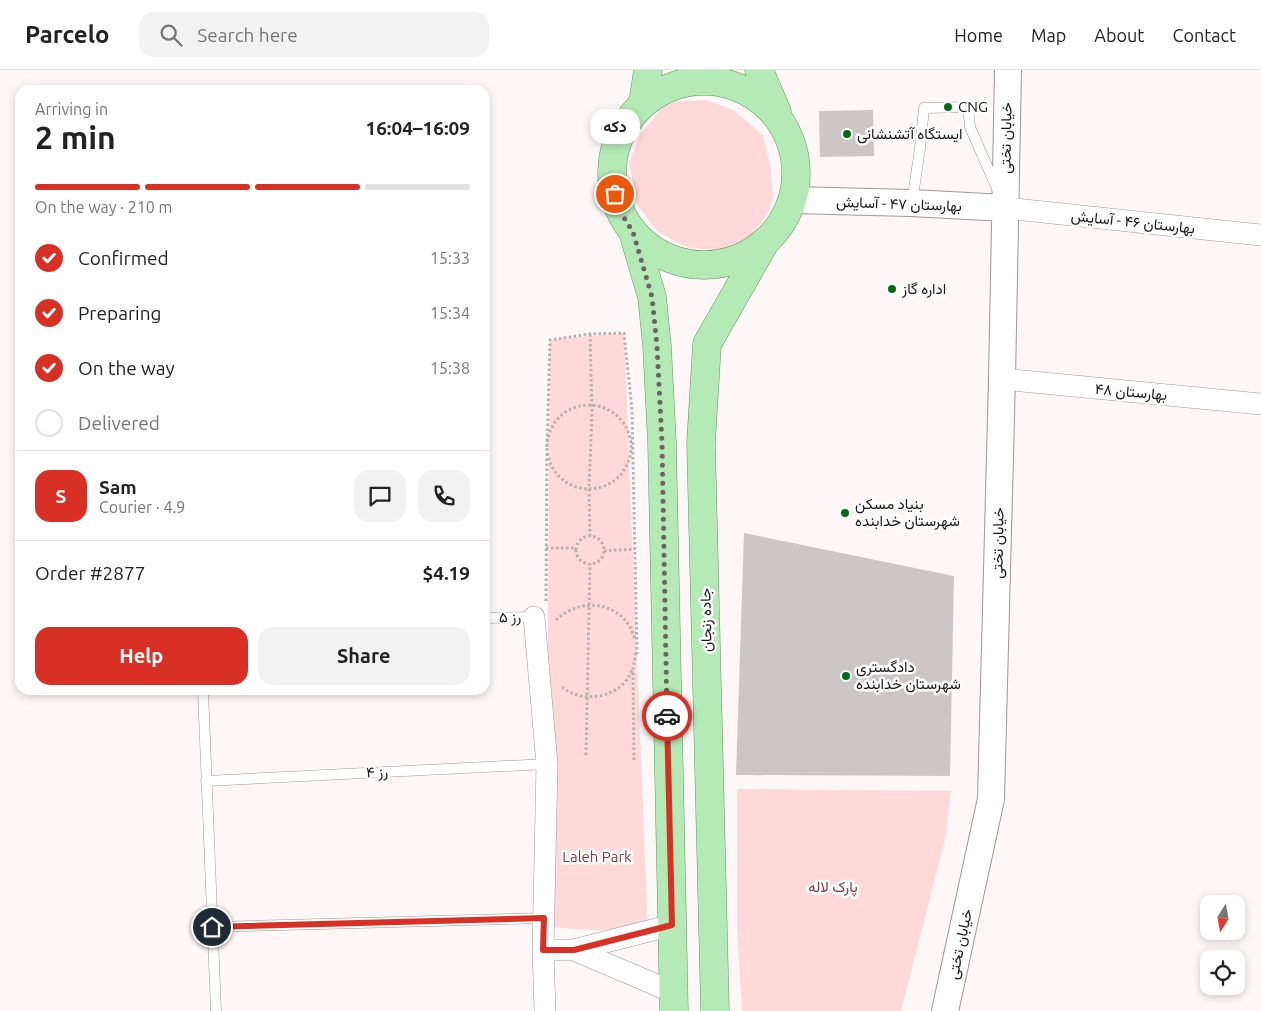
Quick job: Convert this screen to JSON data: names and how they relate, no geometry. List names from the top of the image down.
{
  "streets": {
    "main road": ["جاده زنجان"],
    "street": [
      "خیابان تختی",
      "بهارستان ۴۷ - آسایش",
      "بهارستان ۴۶ - آسایش",
      "بهارستان ۴۸"
    ],
    "lane": ["رز ۵", "رز ۴"]
  },
  "crossings": [
    ["خیابان تختی", "بهارستان ۴۷ - آسایش"],
    ["خیابان تختی", "بهارستان ۴۶ - آسایش"],
    ["خیابان تختی", "بهارستان ۴۸"],
    ["بهارستان ۴۷ - آسایش", "بهارستان ۴۶ - آسایش"]
  ],
  "parks": ["Laleh Park", "پارک لاله"],
  "places": [
    "CNG",
    "ایستگاه آتشنشانی",
    "دکه",
    "اداره گاز",
    "بنیاد مسکن شهرستان خدابنده",
    "دادگستری شهرستان خدابنده"
  ],
  "north": "bottom",
  "page": {
    "header": "Parcelo",
    "search": "Search here",
    "nav": [
      "Home",
      "Map",
      "About",
      "Contact"
    ],
    "heading": ["2 min", "Arriving in", "16:04–16:09"],
    "panel": [
      "Sam",
      "Courier · 4.9",
      "Order #2877",
      "$4.19"
    ],
    "bubble": "دکه",
    "bar": "On the way · 210 m",
    "list": [
      ["Confirmed", "15:33"],
      ["Preparing", "15:34"],
      ["On the way", "15:38"],
      "Delivered"
    ],
    "round": "S",
    "buttons": ["Help", "Share"]
  }
}
